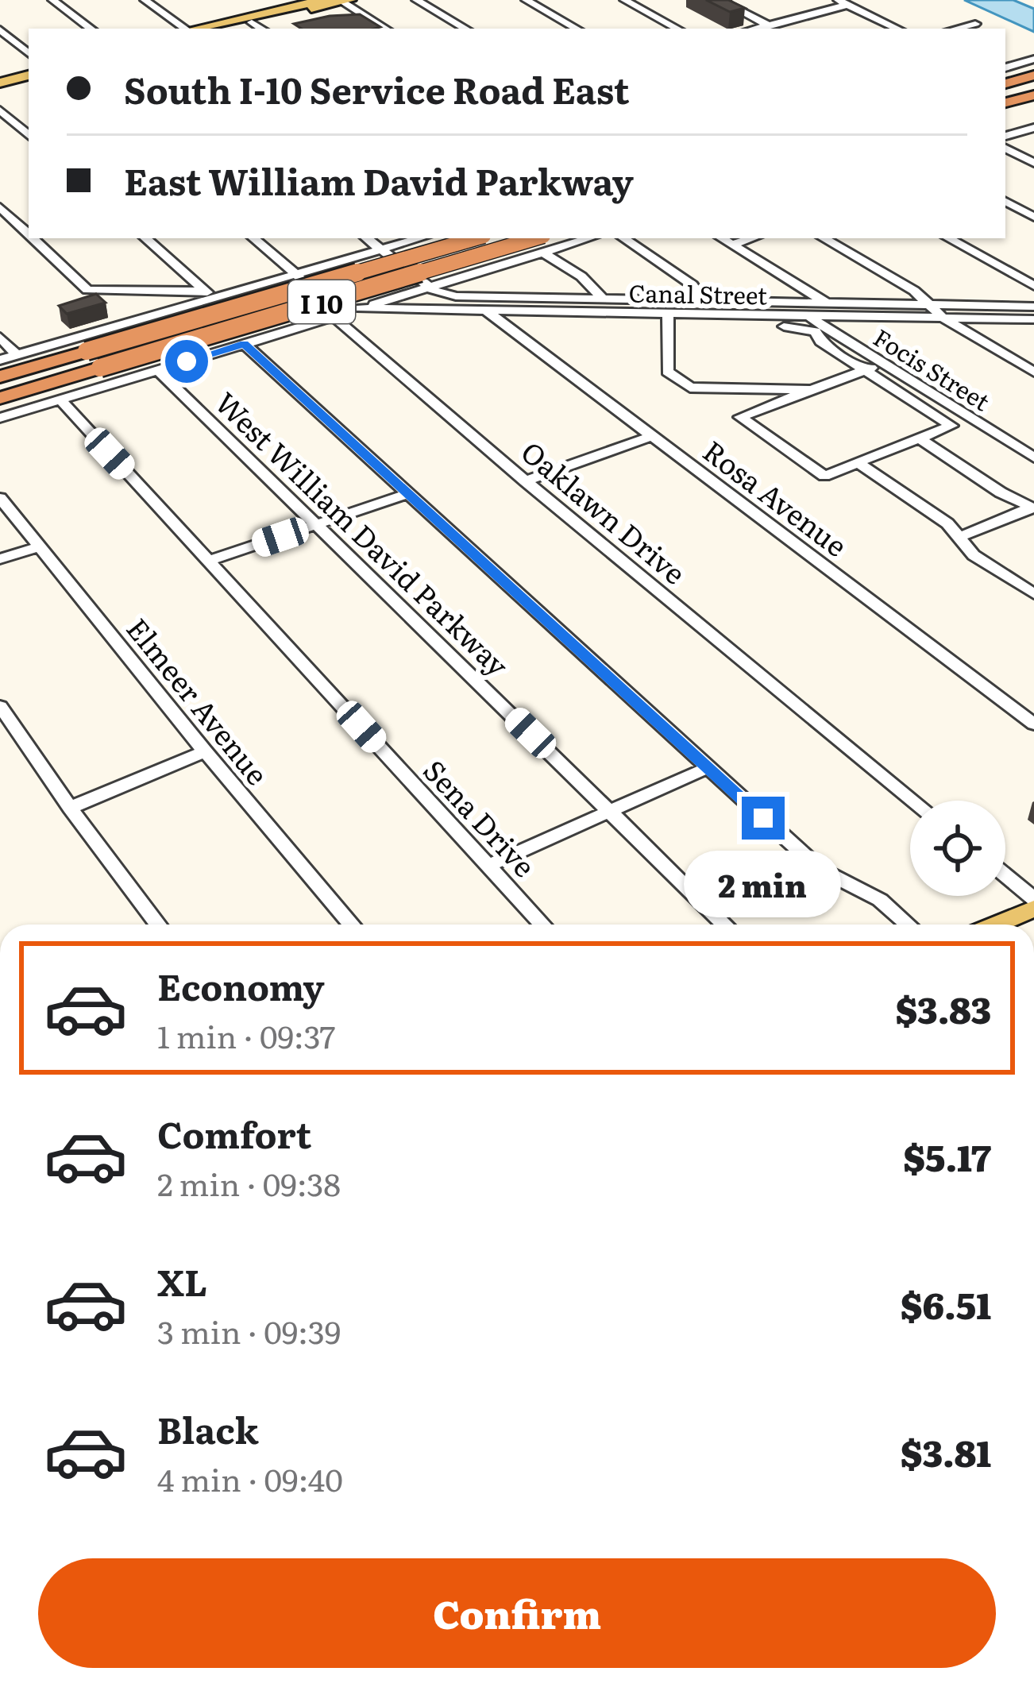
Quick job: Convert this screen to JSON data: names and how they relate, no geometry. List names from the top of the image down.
{
  "streets": {
    "highway": ["I 10"],
    "street": [
      "Canal Street",
      "Focis Street",
      "Rosa Avenue",
      "Oaklawn Drive",
      "West William David Parkway",
      "Elmeer Avenue",
      "Sena Drive"
    ]
  },
  "crossings": [
    ["Canal Street", "Focis Street"],
    ["Canal Street", "Rosa Avenue"]
  ],
  "page": {
    "banner": ["South I-10 Service Road East", "East William David Parkway"],
    "bubble": "2 min",
    "list": [
      {
        "name": "Economy",
        "note": "1 min · 09:37",
        "value": "$3.83"
      },
      {
        "name": "Comfort",
        "note": "2 min · 09:38",
        "value": "$5.17"
      },
      {
        "name": "XL",
        "note": "3 min · 09:39",
        "value": "$6.51"
      },
      {
        "name": "Black",
        "note": "4 min · 09:40",
        "value": "$3.81"
      }
    ],
    "buttons": "Confirm"
  }
}
